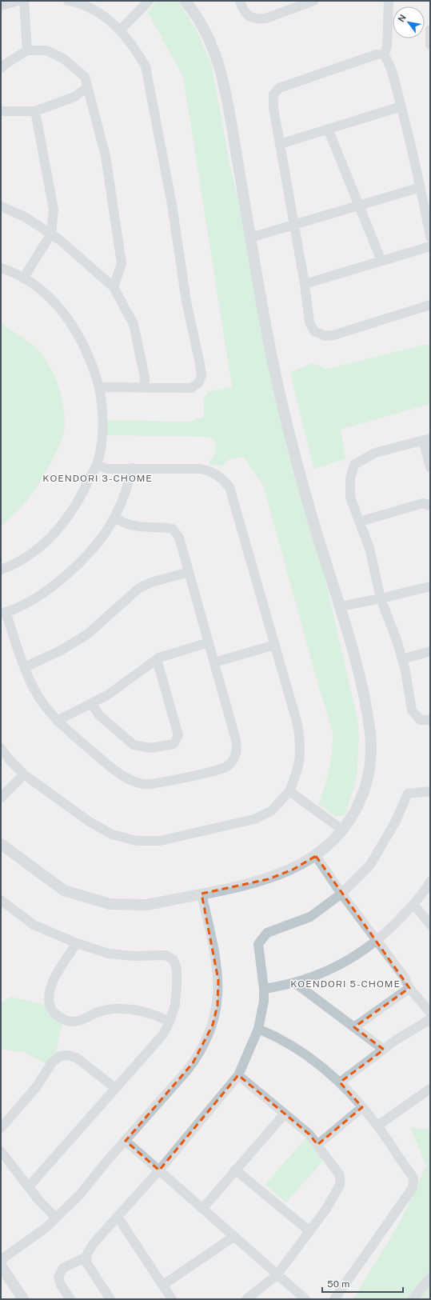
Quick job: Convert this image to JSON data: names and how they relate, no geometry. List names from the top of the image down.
{
  "districts": ["KOENDORI 3-CHOME", "KOENDORI 5-CHOME"],
  "scale_bar": "50 m",
  "north": "top left"
}
